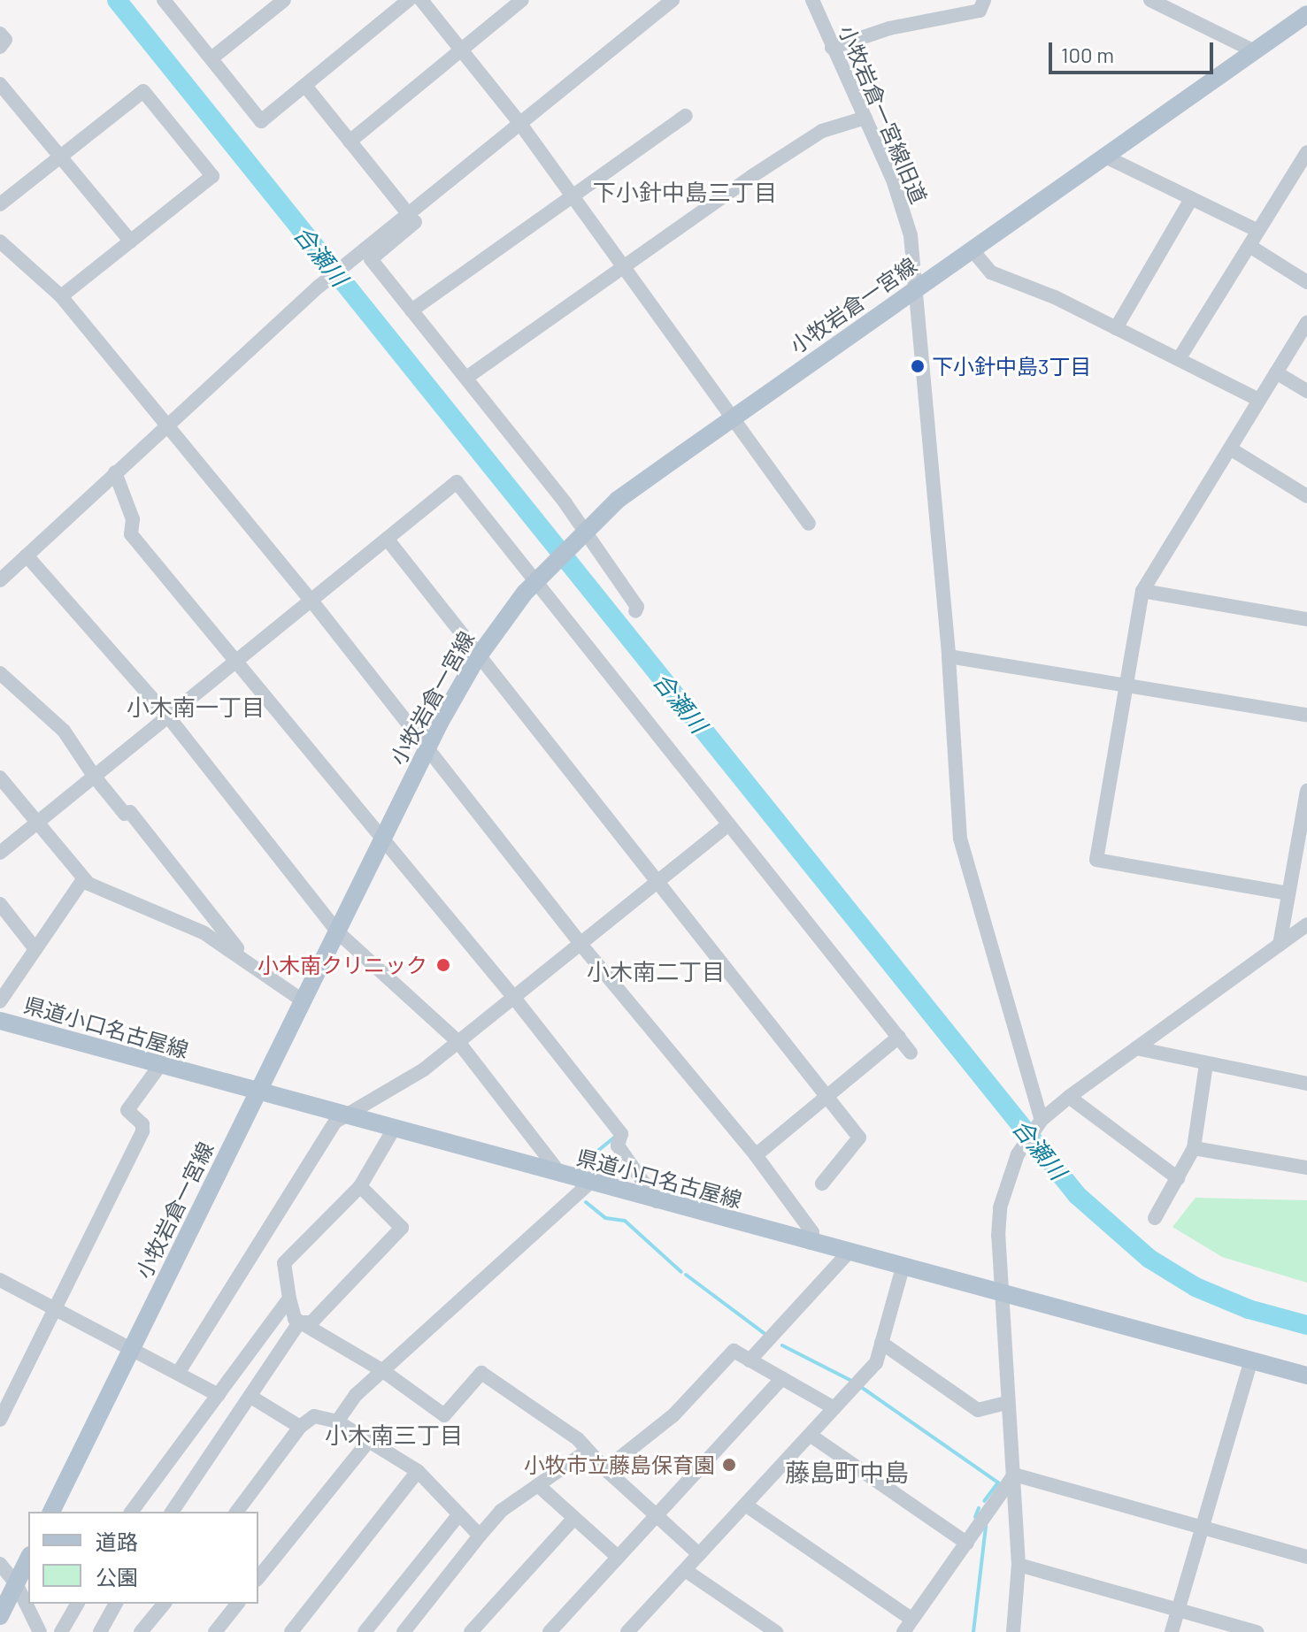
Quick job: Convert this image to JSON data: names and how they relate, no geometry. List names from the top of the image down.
{
  "streets": {
    "main road": ["小牧岩倉一宮線", "県道小口名古屋線"],
    "street": ["小牧岩倉一宮線旧道"]
  },
  "crossings": [
    ["小牧岩倉一宮線旧道", "小牧岩倉一宮線"],
    ["小牧岩倉一宮線", "県道小口名古屋線"]
  ],
  "districts": [
    "下小針中島三丁目",
    "小木南一丁目",
    "小木南二丁目",
    "小木南三丁目",
    "藤島町中島"
  ],
  "water": ["合瀬川"],
  "places": ["下小針中島3丁目", "小木南クリニック", "小牧市立藤島保育園"],
  "legend": ["道路", "公園"],
  "scale_bar": "100 m"
}
